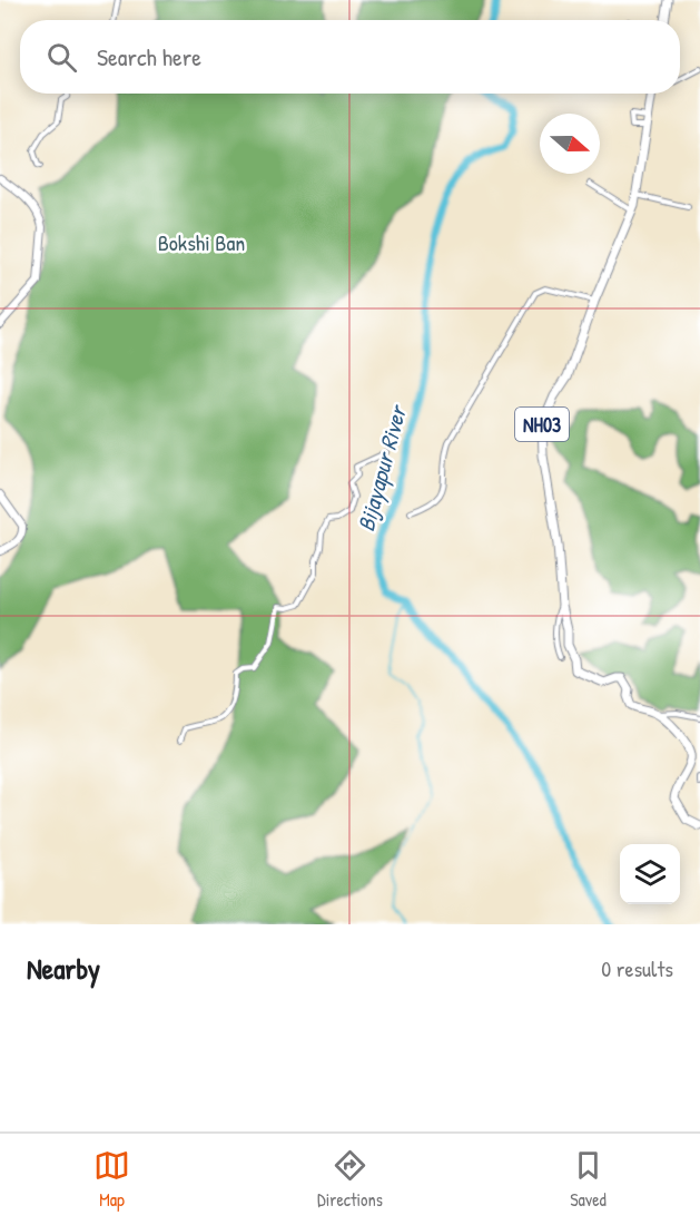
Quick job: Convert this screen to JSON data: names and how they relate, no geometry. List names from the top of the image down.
{
  "streets": {
    "main road": ["NH03"]
  },
  "water": ["Bijayapur River"],
  "parks": ["Bokshi Ban"],
  "north": "right",
  "page": {
    "search": "Search here",
    "heading": ["Nearby", "0 results"],
    "nav": ["Map", "Directions", "Saved"]
  }
}
